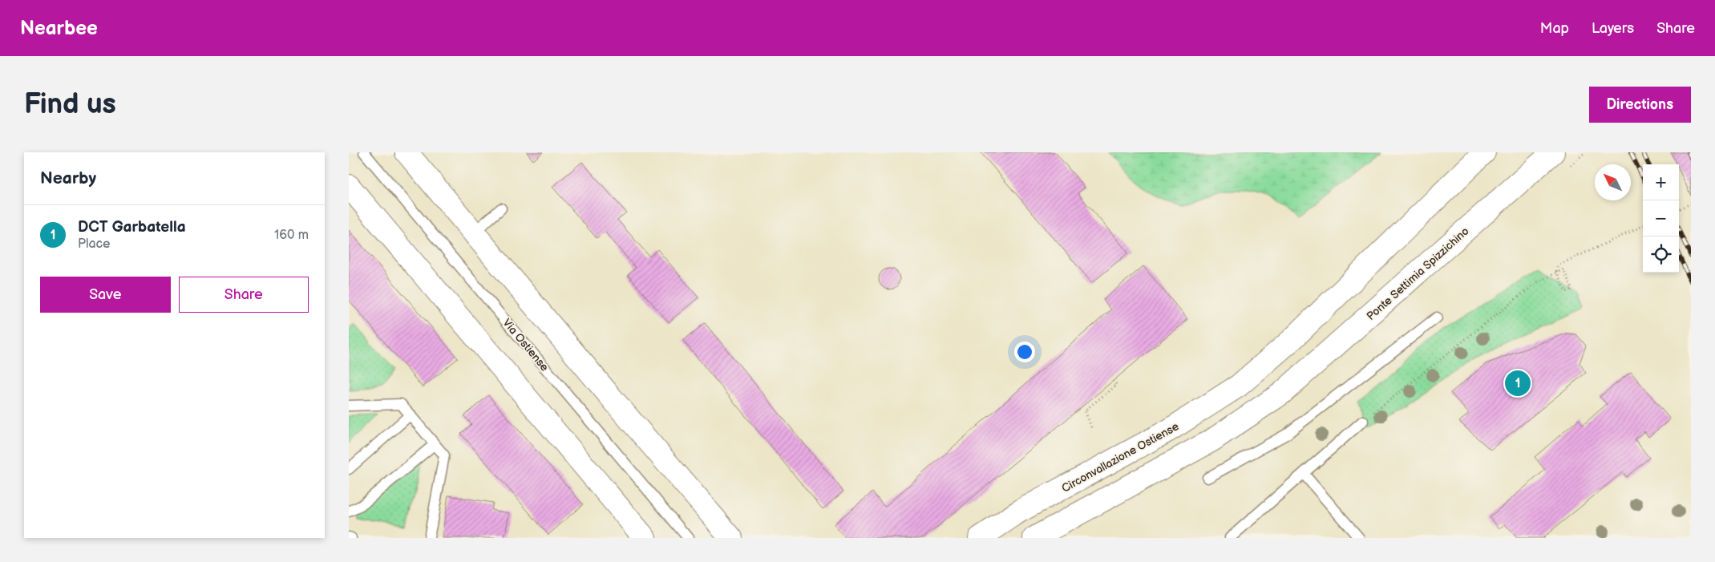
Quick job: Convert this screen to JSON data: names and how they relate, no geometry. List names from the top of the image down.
{
  "streets": {
    "main road": ["Ponte Settimia Spizzichino", "Circonvallazione Ostiense"],
    "lane": ["Via Ostiense"]
  },
  "north": "top left",
  "page": {
    "header": "Nearbee",
    "nav": ["Map", "Layers", "Share"],
    "buttons": [
      "Directions",
      ["Save", "Share"]
    ],
    "title": "Find us",
    "heading": "Nearby",
    "map_buttons": ["+", "−"],
    "list": [
      {
        "mark": "1",
        "name": "DCT Garbatella",
        "note": "Place",
        "value": "160 m"
      }
    ],
    "pins": "1"
  }
}
